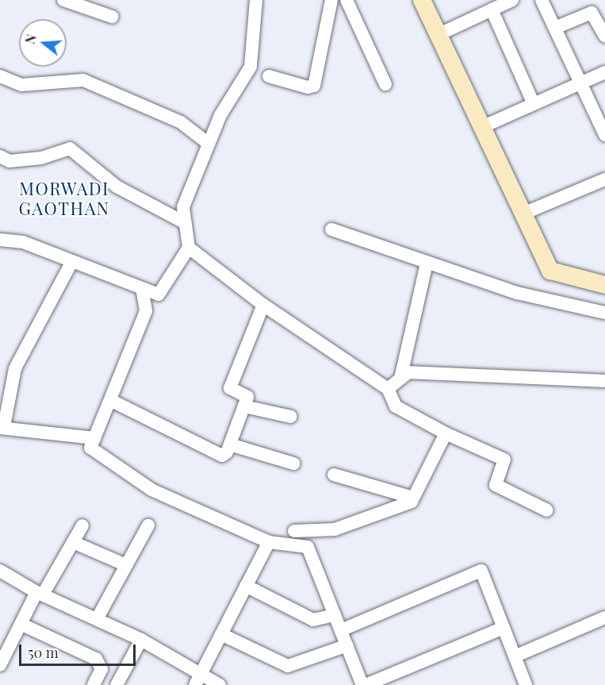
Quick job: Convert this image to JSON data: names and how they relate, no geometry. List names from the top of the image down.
{
  "districts": ["MORWADI GAOTHAN"],
  "scale_bar": "50 m",
  "north": "left"
}
